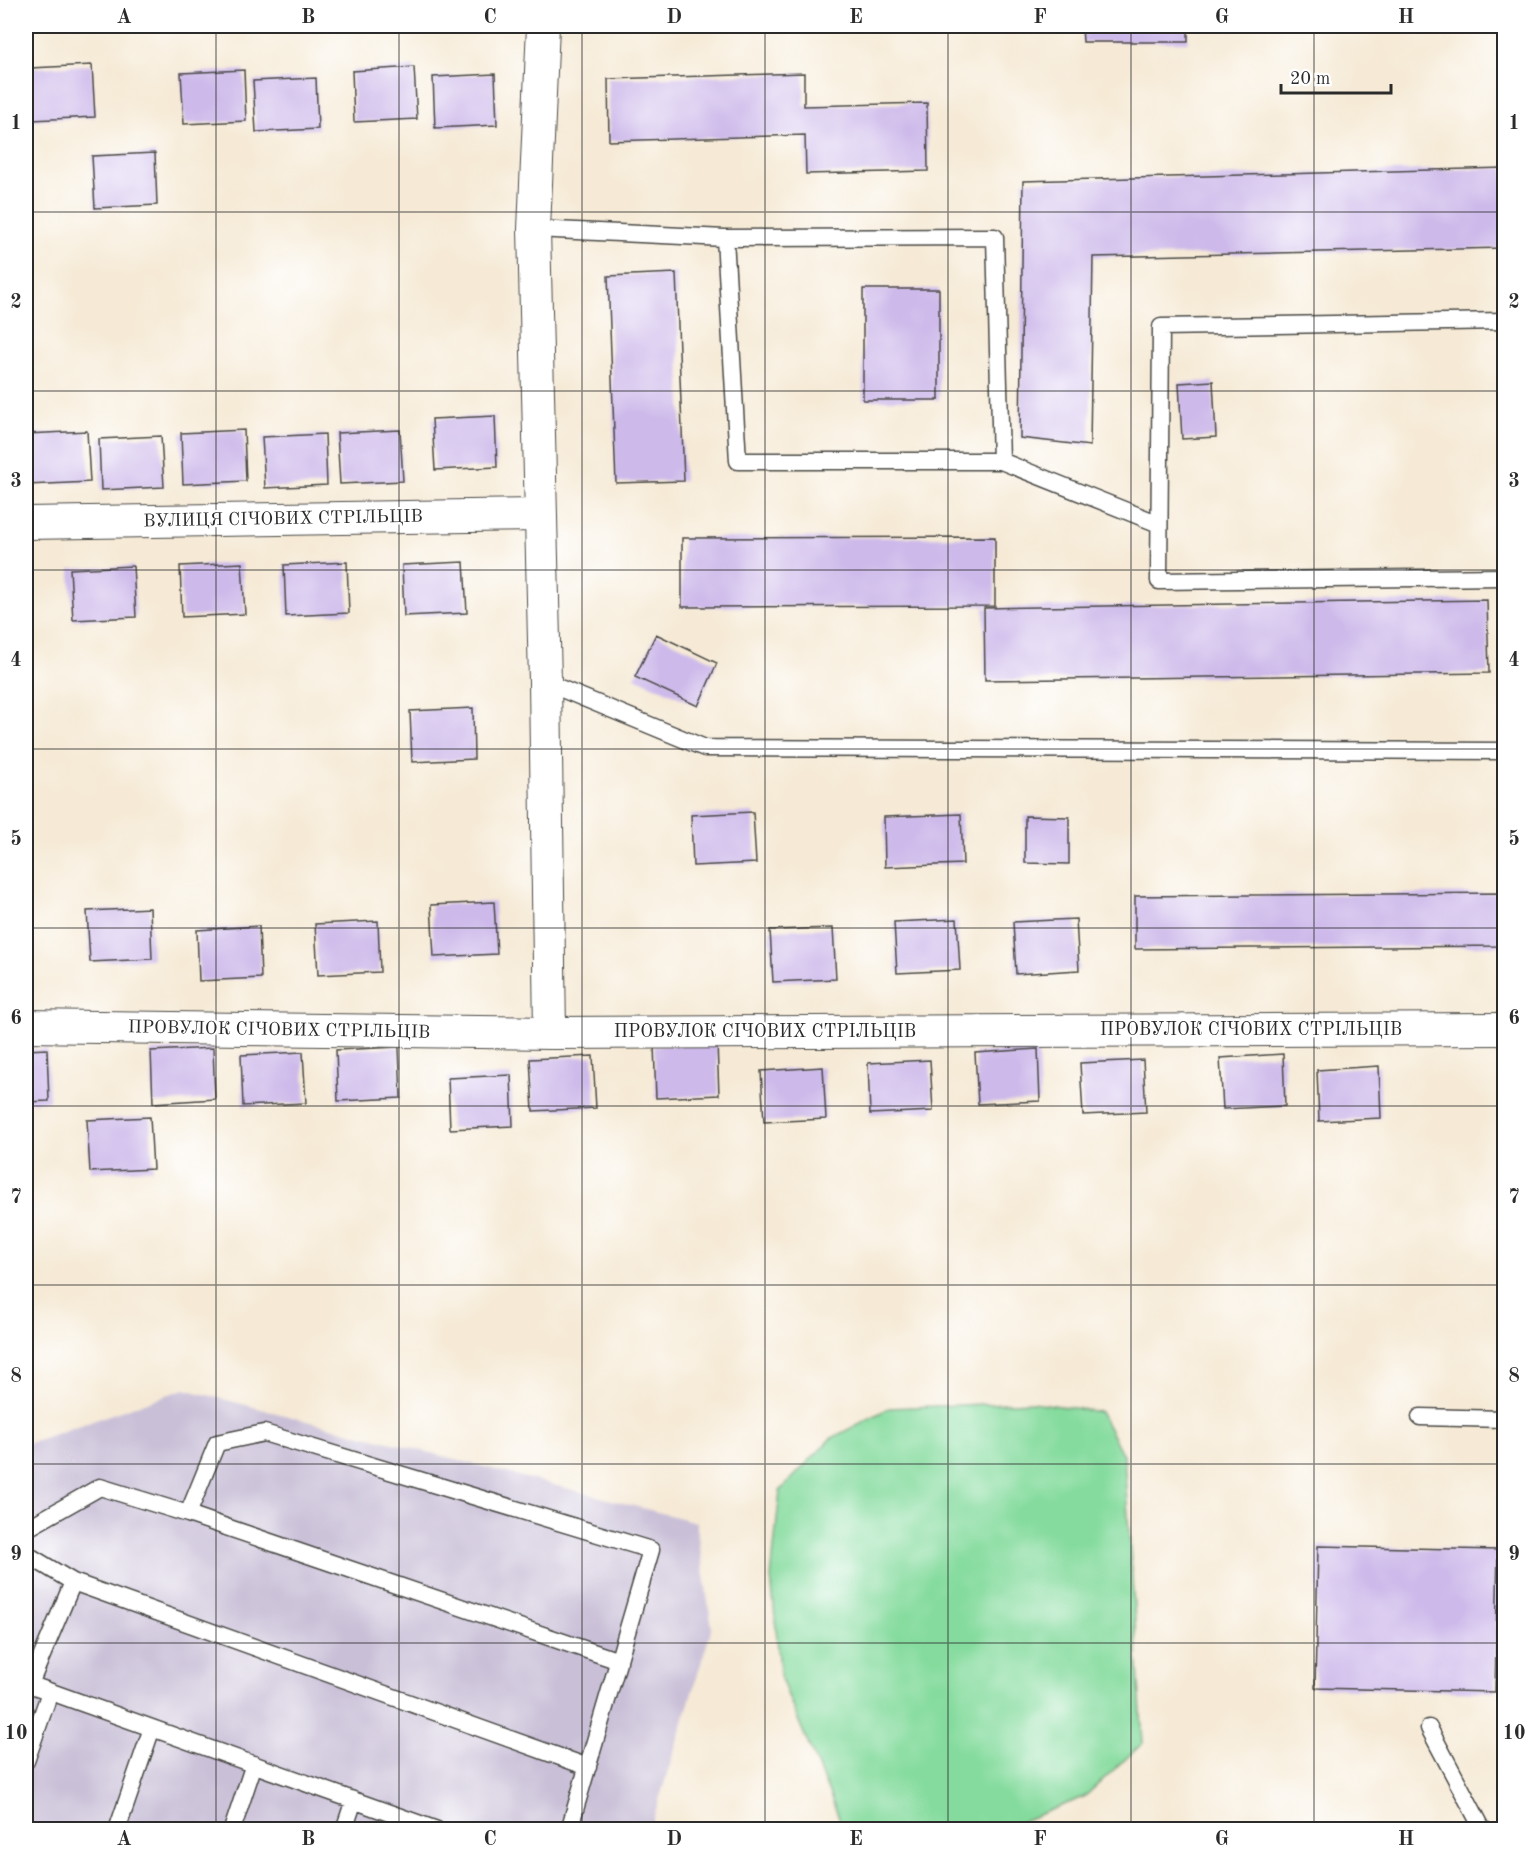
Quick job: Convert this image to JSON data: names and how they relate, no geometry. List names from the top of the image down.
{
  "streets": {
    "street": ["ВУЛИЦЯ СІЧОВИХ СТРІЛЬЦІВ", "ПРОВУЛОК СІЧОВИХ СТРІЛЬЦІВ"]
  },
  "scale_bar": "20 m",
  "grid": {
    "columns": [
      "A",
      "B",
      "C",
      "D",
      "E",
      "F",
      "G",
      "H"
    ],
    "rows": [
      "1",
      "2",
      "3",
      "4",
      "5",
      "6",
      "7",
      "8",
      "9",
      "10"
    ]
  }
}
